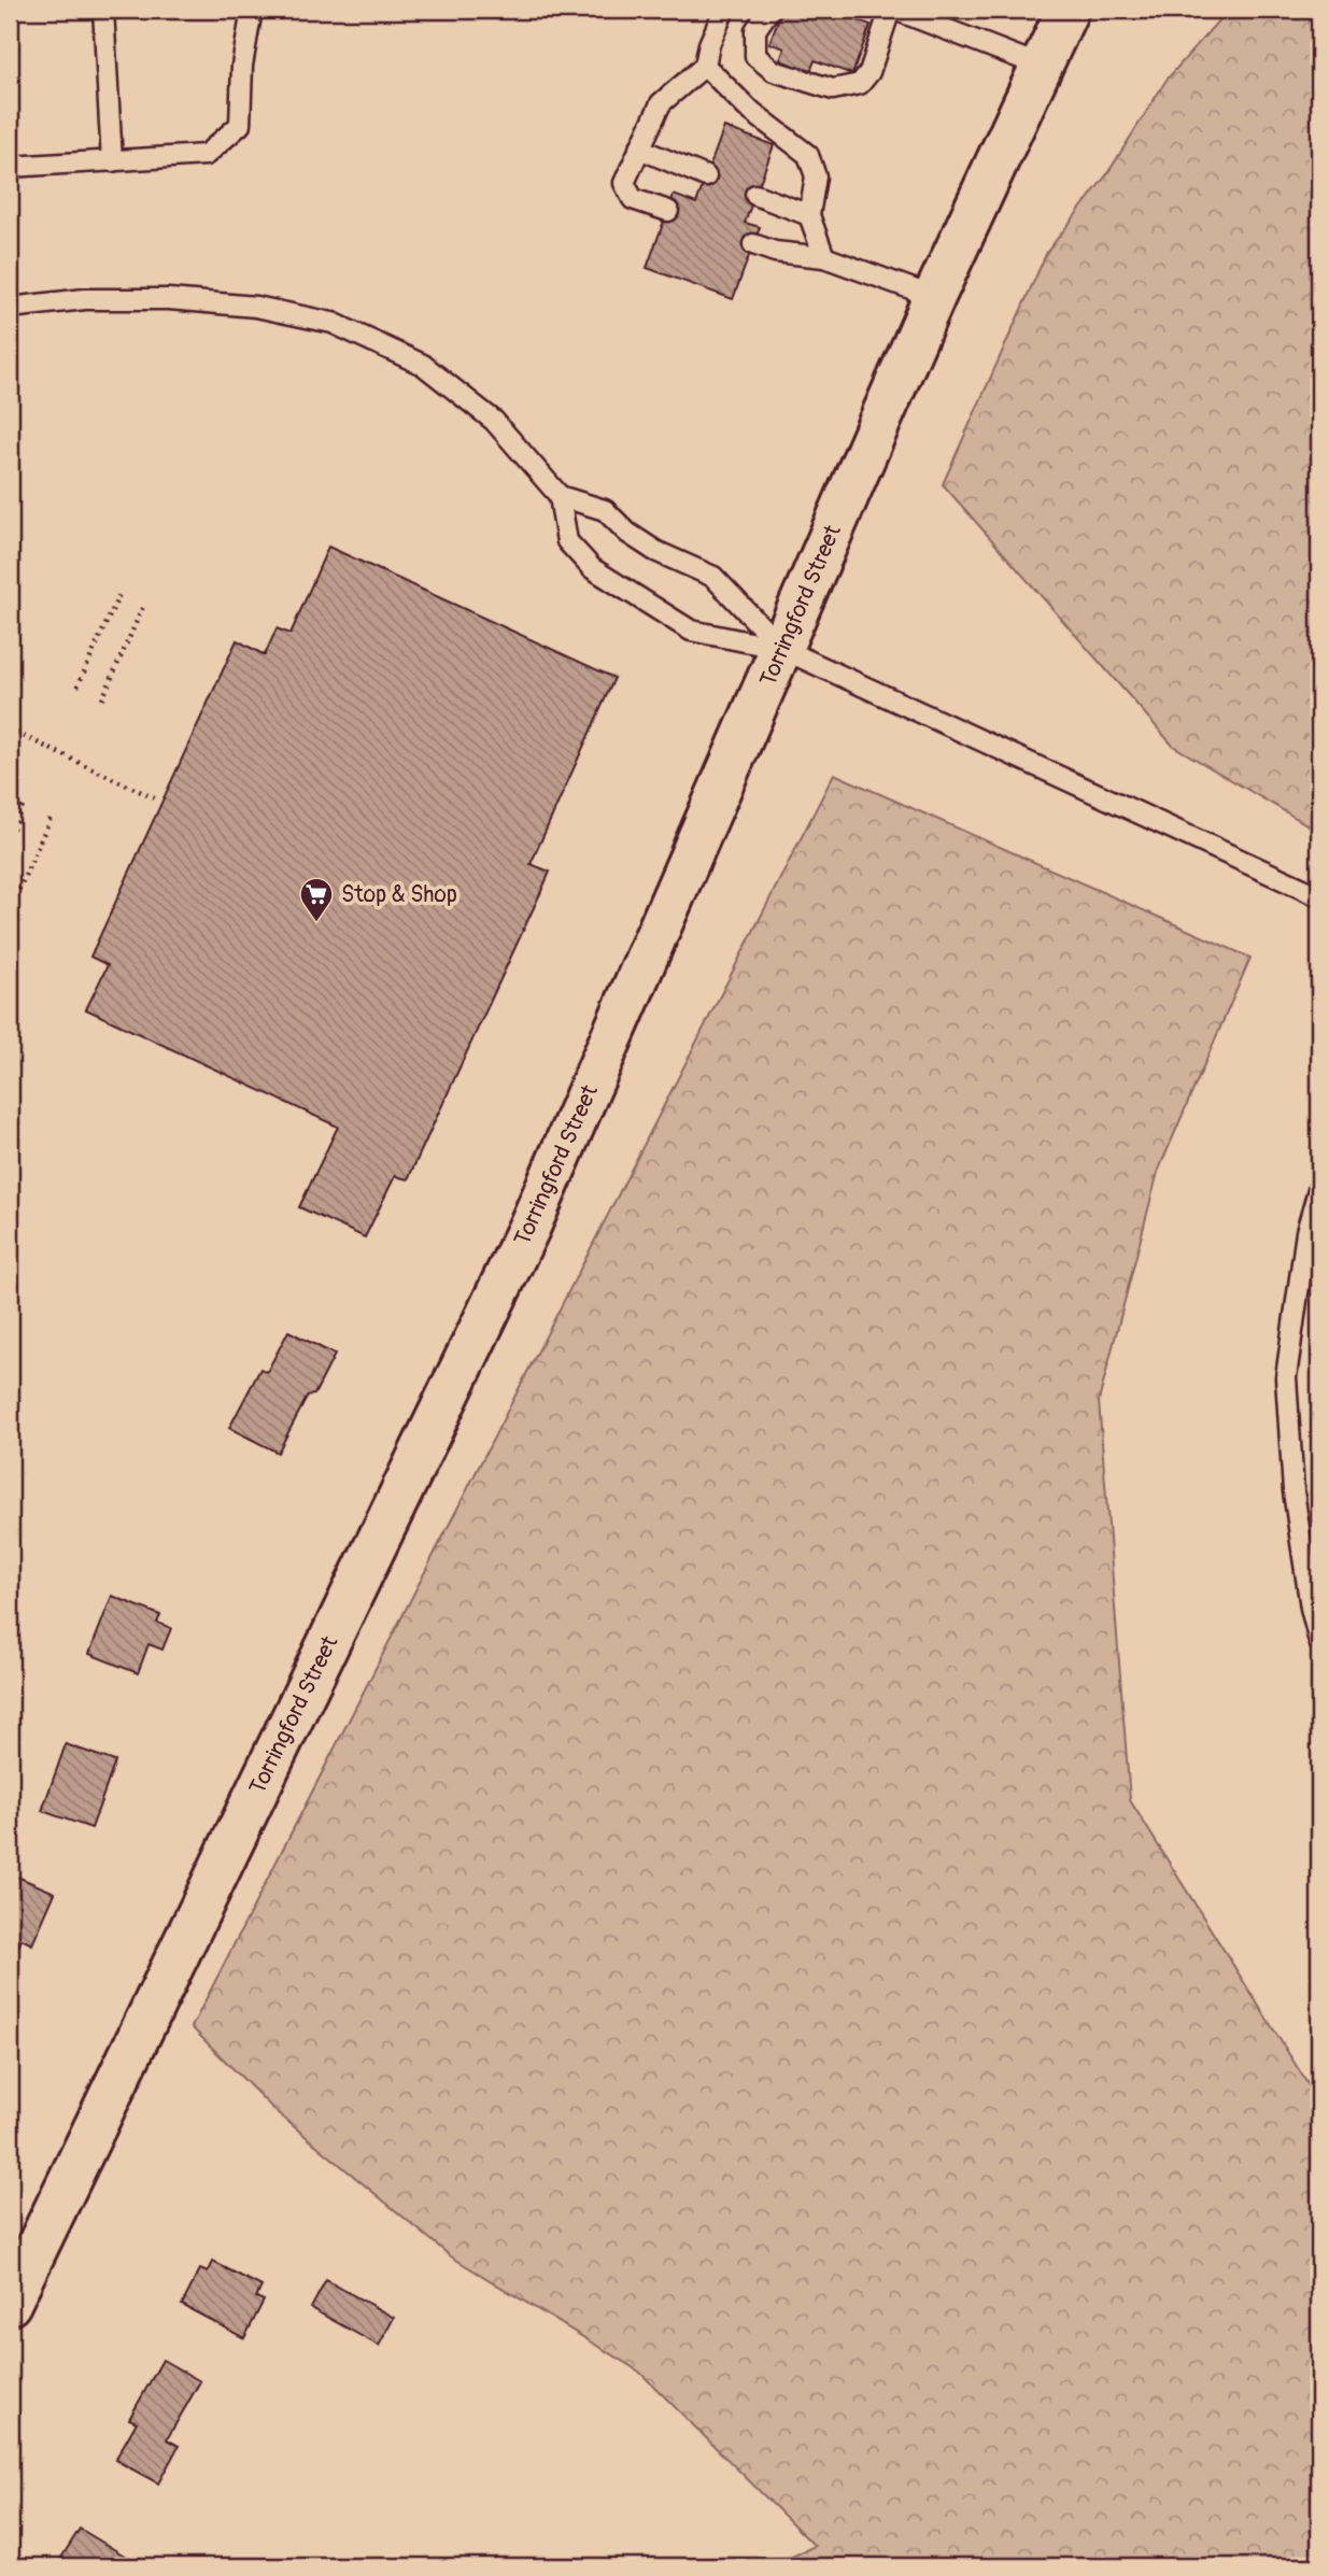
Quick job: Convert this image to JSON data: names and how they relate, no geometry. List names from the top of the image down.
{
  "streets": {
    "main road": ["Torringford Street"]
  },
  "places": {
    "supermarket": ["Stop & Shop"]
  }
}
